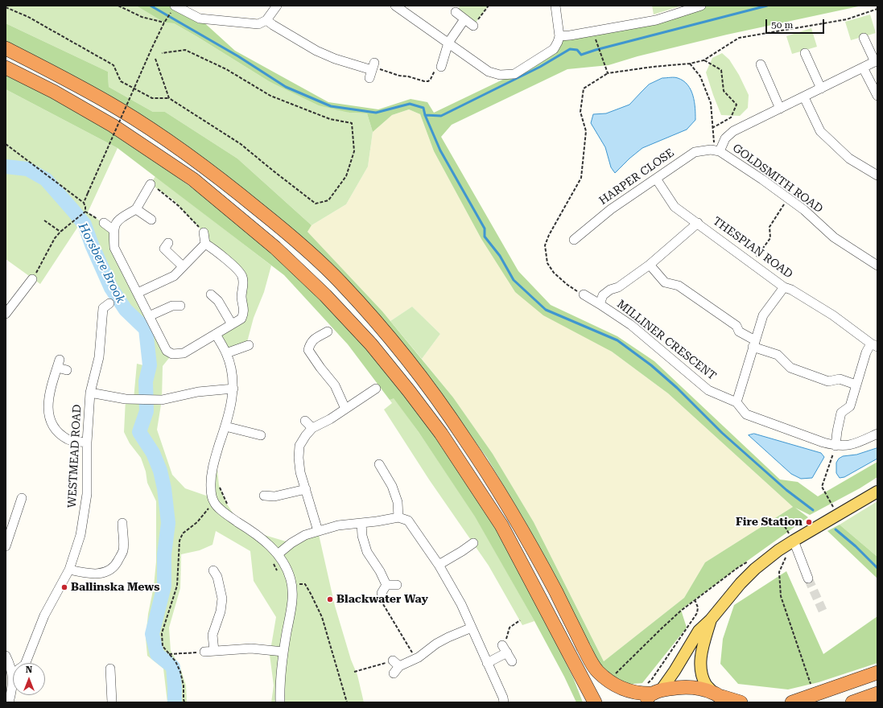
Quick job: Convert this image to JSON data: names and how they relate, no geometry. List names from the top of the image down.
{
  "streets": {
    "street": [
      "HARPER CLOSE",
      "GOLDSMITH ROAD",
      "THESPIAN ROAD",
      "MILLINER CRESCENT",
      "WESTMEAD ROAD"
    ]
  },
  "crossings": [
    ["HARPER CLOSE", "GOLDSMITH ROAD"],
    ["HARPER CLOSE", "THESPIAN ROAD"],
    ["THESPIAN ROAD", "MILLINER CRESCENT"]
  ],
  "water": ["Horsbere Brook"],
  "places": ["Fire Station", "Ballinska Mews", "Blackwater Way"],
  "scale_bar": "50 m",
  "north": "top"
}
